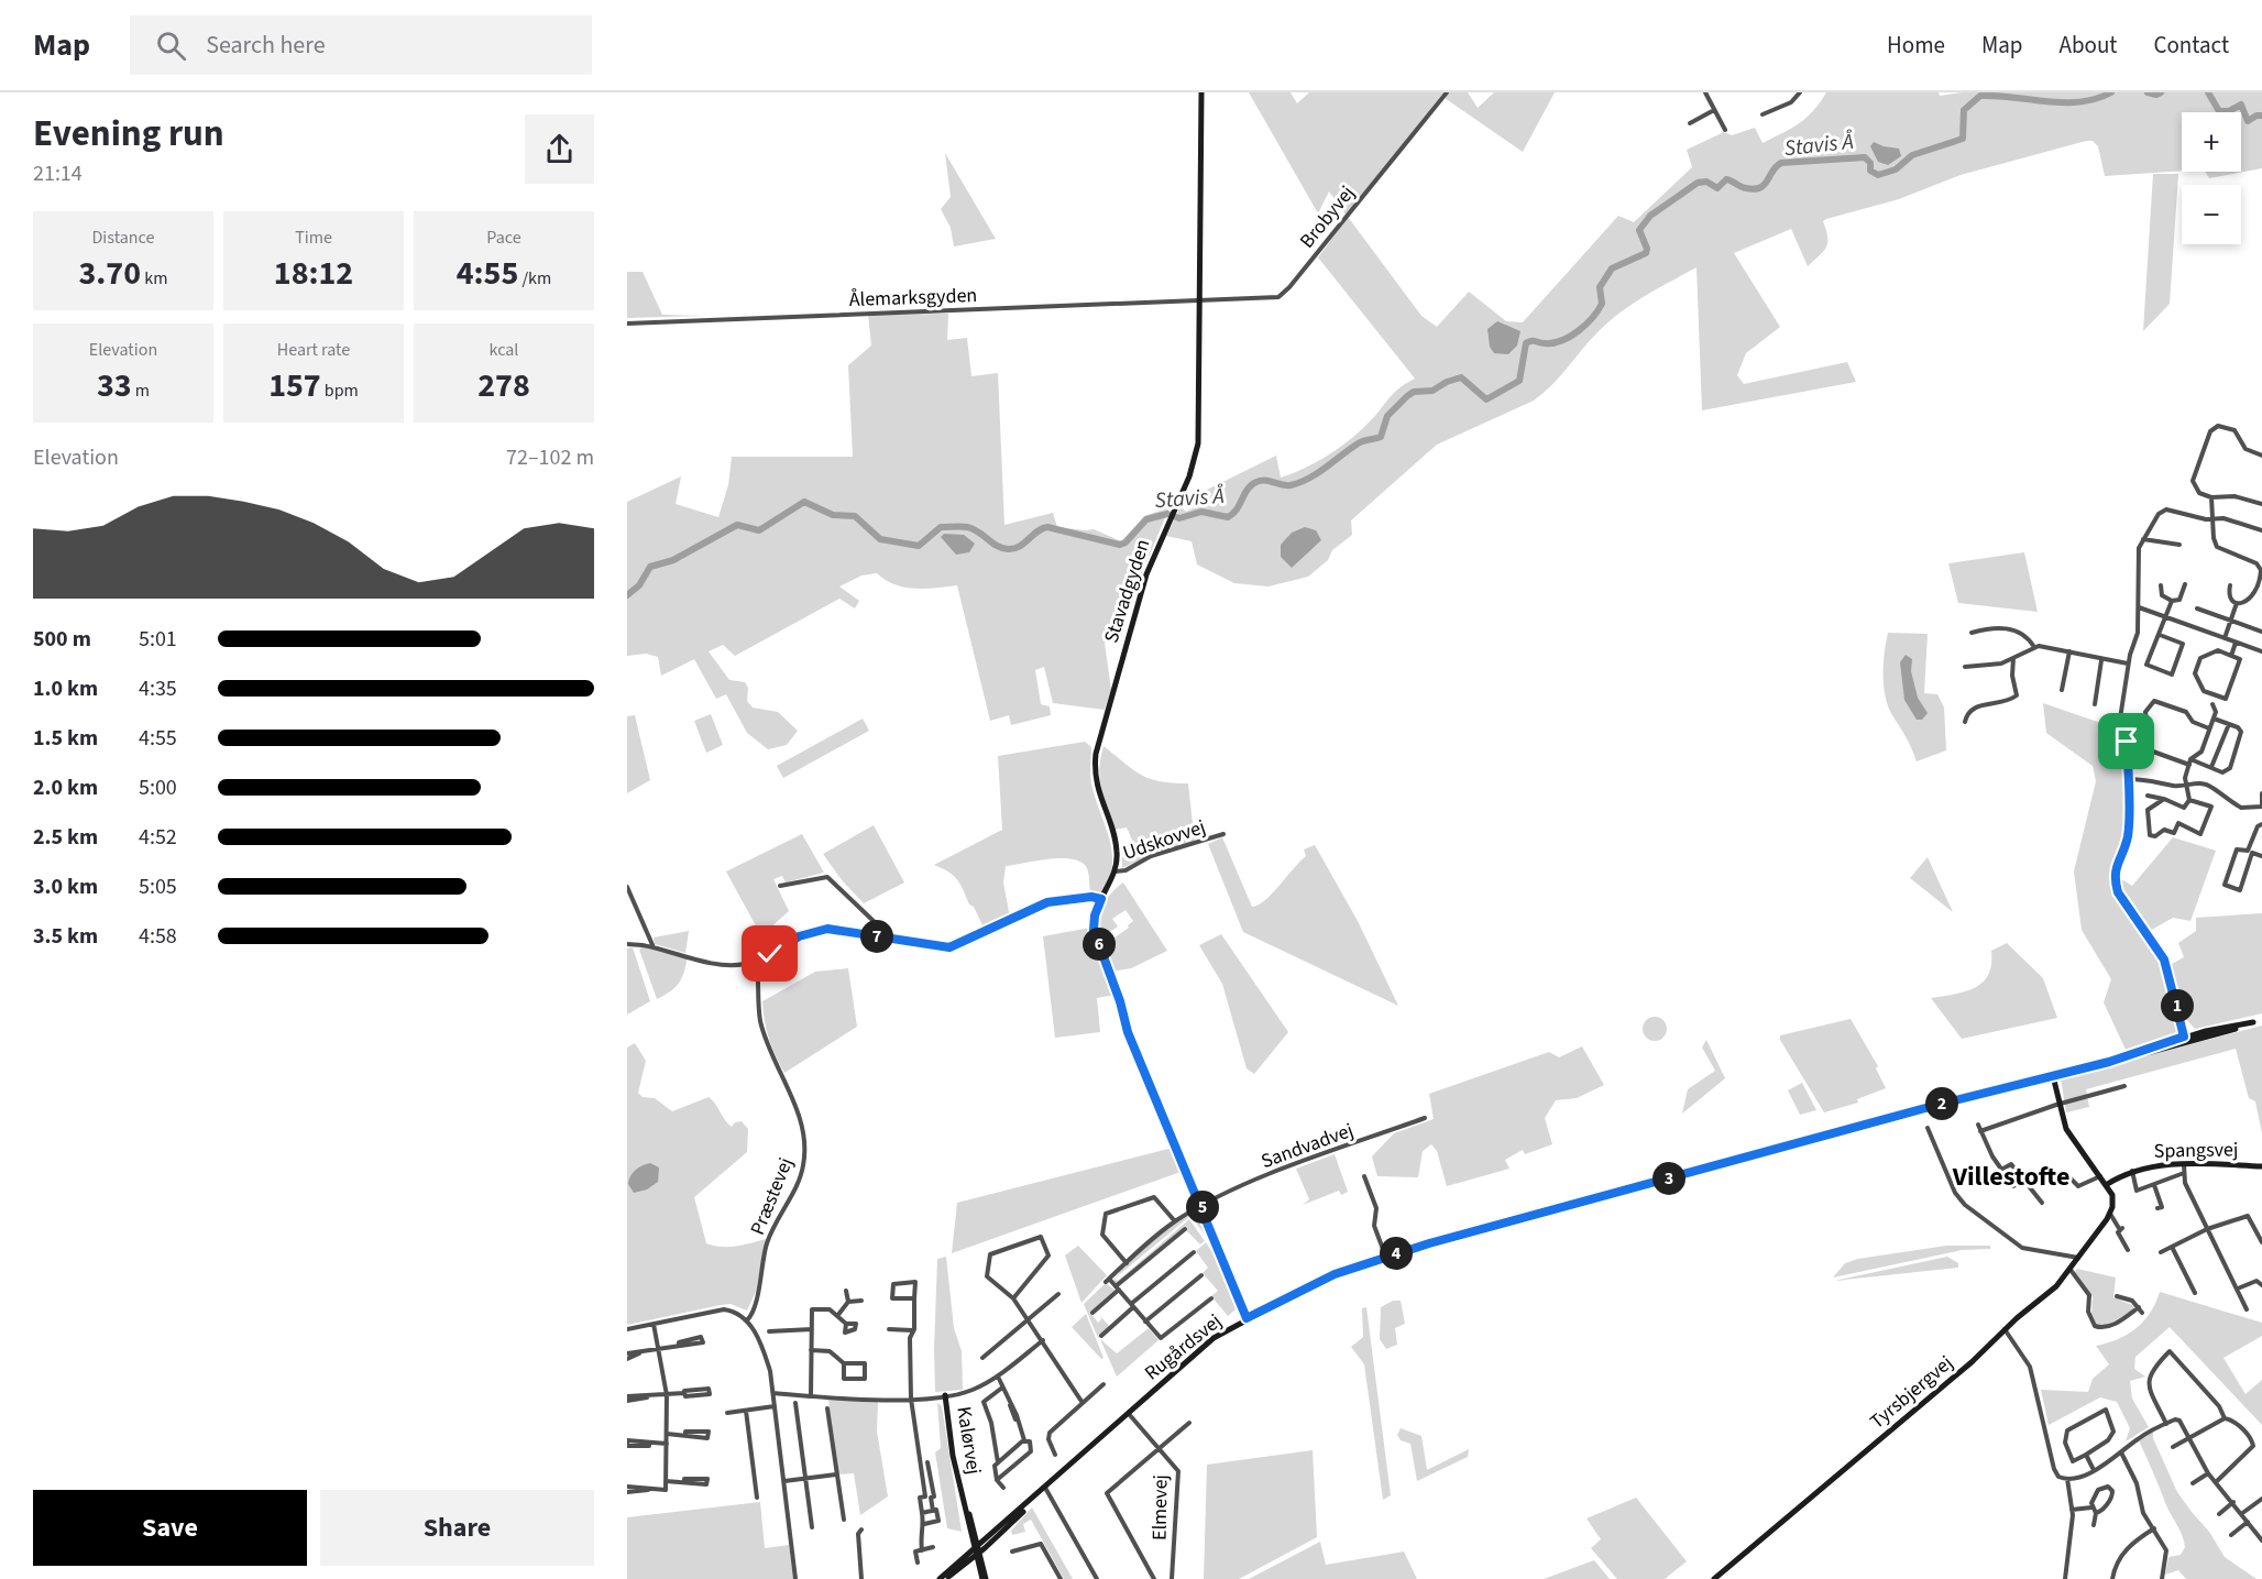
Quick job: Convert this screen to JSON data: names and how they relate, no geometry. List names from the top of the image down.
{
  "streets": {
    "street": [
      "Brobyvej",
      "Ålemarksgyden",
      "Stavadgyden",
      "Udskovvej",
      "Sandvadvej",
      "Spangsvej",
      "Præstevej",
      "Rugårdsvej",
      "Tyrsbjergvej",
      "Kalørvej",
      "Elmevej"
    ]
  },
  "crossings": [
    ["Brobyvej", "Ålemarksgyden"],
    ["Brobyvej", "Stavadgyden"],
    ["Ålemarksgyden", "Stavadgyden"],
    ["Stavadgyden", "Udskovvej"],
    ["Stavadgyden", "Sandvadvej"],
    ["Stavadgyden", "Rugårdsvej"],
    ["Rugårdsvej", "Kalørvej"],
    ["Rugårdsvej", "Elmevej"]
  ],
  "districts": ["Villestofte"],
  "water": ["Stavis Å"],
  "page": {
    "header": "Map",
    "search": "Search here",
    "nav": [
      "Home",
      "Map",
      "About",
      "Contact"
    ],
    "heading": ["Evening run", "21:14"],
    "map_buttons": ["+", "−"],
    "stats": [
      ["Distance", "3.70 km"],
      ["Time", "18:12"],
      ["Pace", "4:55 /km"],
      ["Elevation", "33 m"],
      ["Heart rate", "157 bpm"],
      ["kcal", "278"]
    ],
    "chart": ["Elevation", "72–102 m"],
    "list": [
      {
        "name": "500 m",
        "note": "5:01"
      },
      {
        "name": "1.0 km",
        "note": "4:35"
      },
      {
        "name": "1.5 km",
        "note": "4:55"
      },
      {
        "name": "2.0 km",
        "note": "5:00"
      },
      {
        "name": "2.5 km",
        "note": "4:52"
      },
      {
        "name": "3.0 km",
        "note": "5:05"
      },
      {
        "name": "3.5 km",
        "note": "4:58"
      }
    ],
    "pins": [
      "7",
      "6",
      "1",
      "2",
      "3",
      "5",
      "4"
    ],
    "buttons": ["Save", "Share"]
  }
}
